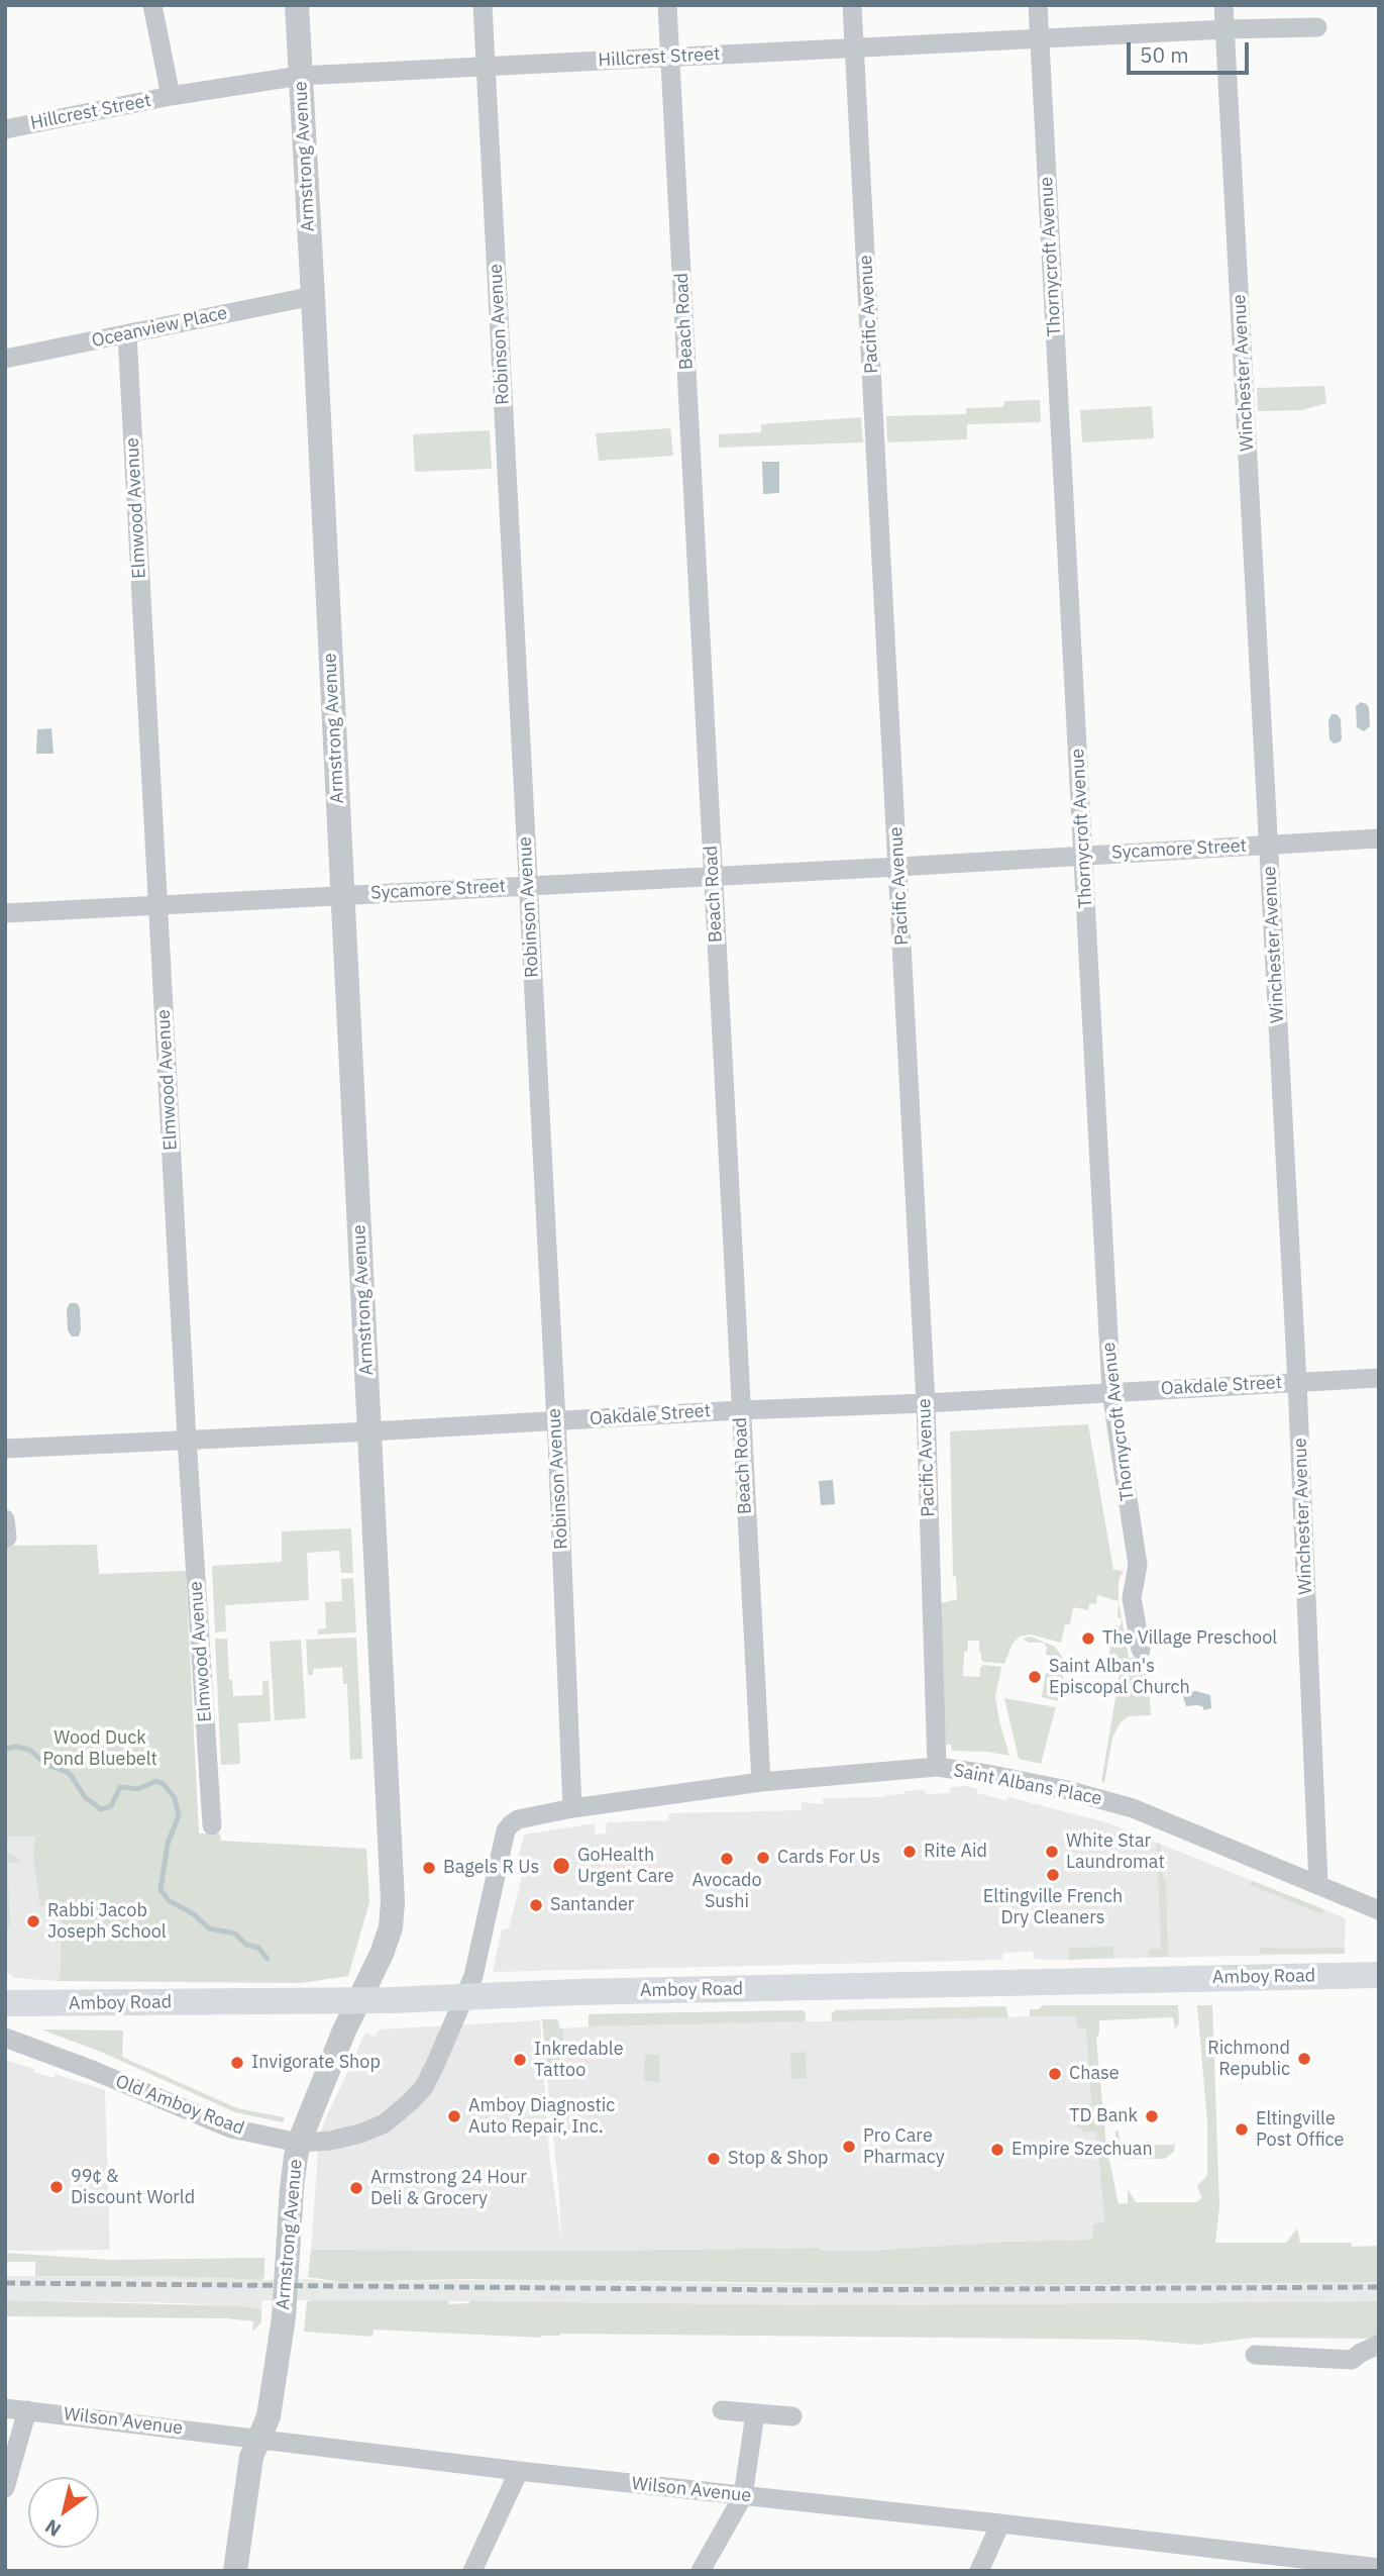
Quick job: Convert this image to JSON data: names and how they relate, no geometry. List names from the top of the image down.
{
  "streets": {
    "main road": ["Amboy Road"],
    "street": [
      "Hillcrest Street",
      "Armstrong Avenue",
      "Thornycroft Avenue",
      "Pacific Avenue",
      "Beach Road",
      "Oceanview Place",
      "Robinson Avenue",
      "Winchester Avenue",
      "Elmwood Avenue",
      "Sycamore Street",
      "Oakdale Street",
      "Saint Albans Place",
      "Old Amboy Road",
      "Wilson Avenue"
    ]
  },
  "crossings": [
    ["Hillcrest Street", "Armstrong Avenue"],
    ["Hillcrest Street", "Thornycroft Avenue"],
    ["Hillcrest Street", "Pacific Avenue"],
    ["Hillcrest Street", "Beach Road"],
    ["Hillcrest Street", "Robinson Avenue"],
    ["Hillcrest Street", "Winchester Avenue"],
    ["Armstrong Avenue", "Oceanview Place"],
    ["Armstrong Avenue", "Sycamore Street"],
    ["Armstrong Avenue", "Oakdale Street"],
    ["Armstrong Avenue", "Amboy Road"],
    ["Armstrong Avenue", "Old Amboy Road"],
    ["Armstrong Avenue", "Wilson Avenue"],
    ["Thornycroft Avenue", "Sycamore Street"],
    ["Thornycroft Avenue", "Oakdale Street"],
    ["Pacific Avenue", "Sycamore Street"],
    ["Pacific Avenue", "Oakdale Street"],
    ["Pacific Avenue", "Saint Albans Place"],
    ["Beach Road", "Sycamore Street"],
    ["Beach Road", "Oakdale Street"],
    ["Beach Road", "Saint Albans Place"],
    ["Oceanview Place", "Elmwood Avenue"],
    ["Robinson Avenue", "Sycamore Street"],
    ["Robinson Avenue", "Oakdale Street"],
    ["Robinson Avenue", "Saint Albans Place"],
    ["Robinson Avenue", "Old Amboy Road"],
    ["Winchester Avenue", "Sycamore Street"],
    ["Winchester Avenue", "Oakdale Street"],
    ["Winchester Avenue", "Saint Albans Place"],
    ["Elmwood Avenue", "Sycamore Street"],
    ["Elmwood Avenue", "Oakdale Street"],
    ["Saint Albans Place", "Old Amboy Road"],
    ["Amboy Road", "Old Amboy Road"]
  ],
  "parks": ["Wood Duck Pond Bluebelt"],
  "places": [
    "The Village Preschool",
    "Saint Alban's Episcopal Church",
    "Rite Aid",
    "White Star Laundromat",
    "Cards For Us",
    "Avocado Sushi",
    "GoHealth Urgent Care",
    "Bagels R Us",
    "Eltingville French Dry Cleaners",
    "Santander",
    "Rabbi Jacob Joseph School",
    "Richmond Republic",
    "Inkredable Tattoo",
    "Invigorate Shop",
    "Chase",
    "Amboy Diagnostic Auto Repair, Inc.",
    "TD Bank",
    "Eltingville Post Office",
    "Pro Care Pharmacy",
    "Empire Szechuan",
    "Stop & Shop",
    "99¢ & Discount World",
    "Armstrong 24 Hour Deli & Grocery"
  ],
  "scale_bar": "50 m",
  "north": "bottom left"
}
